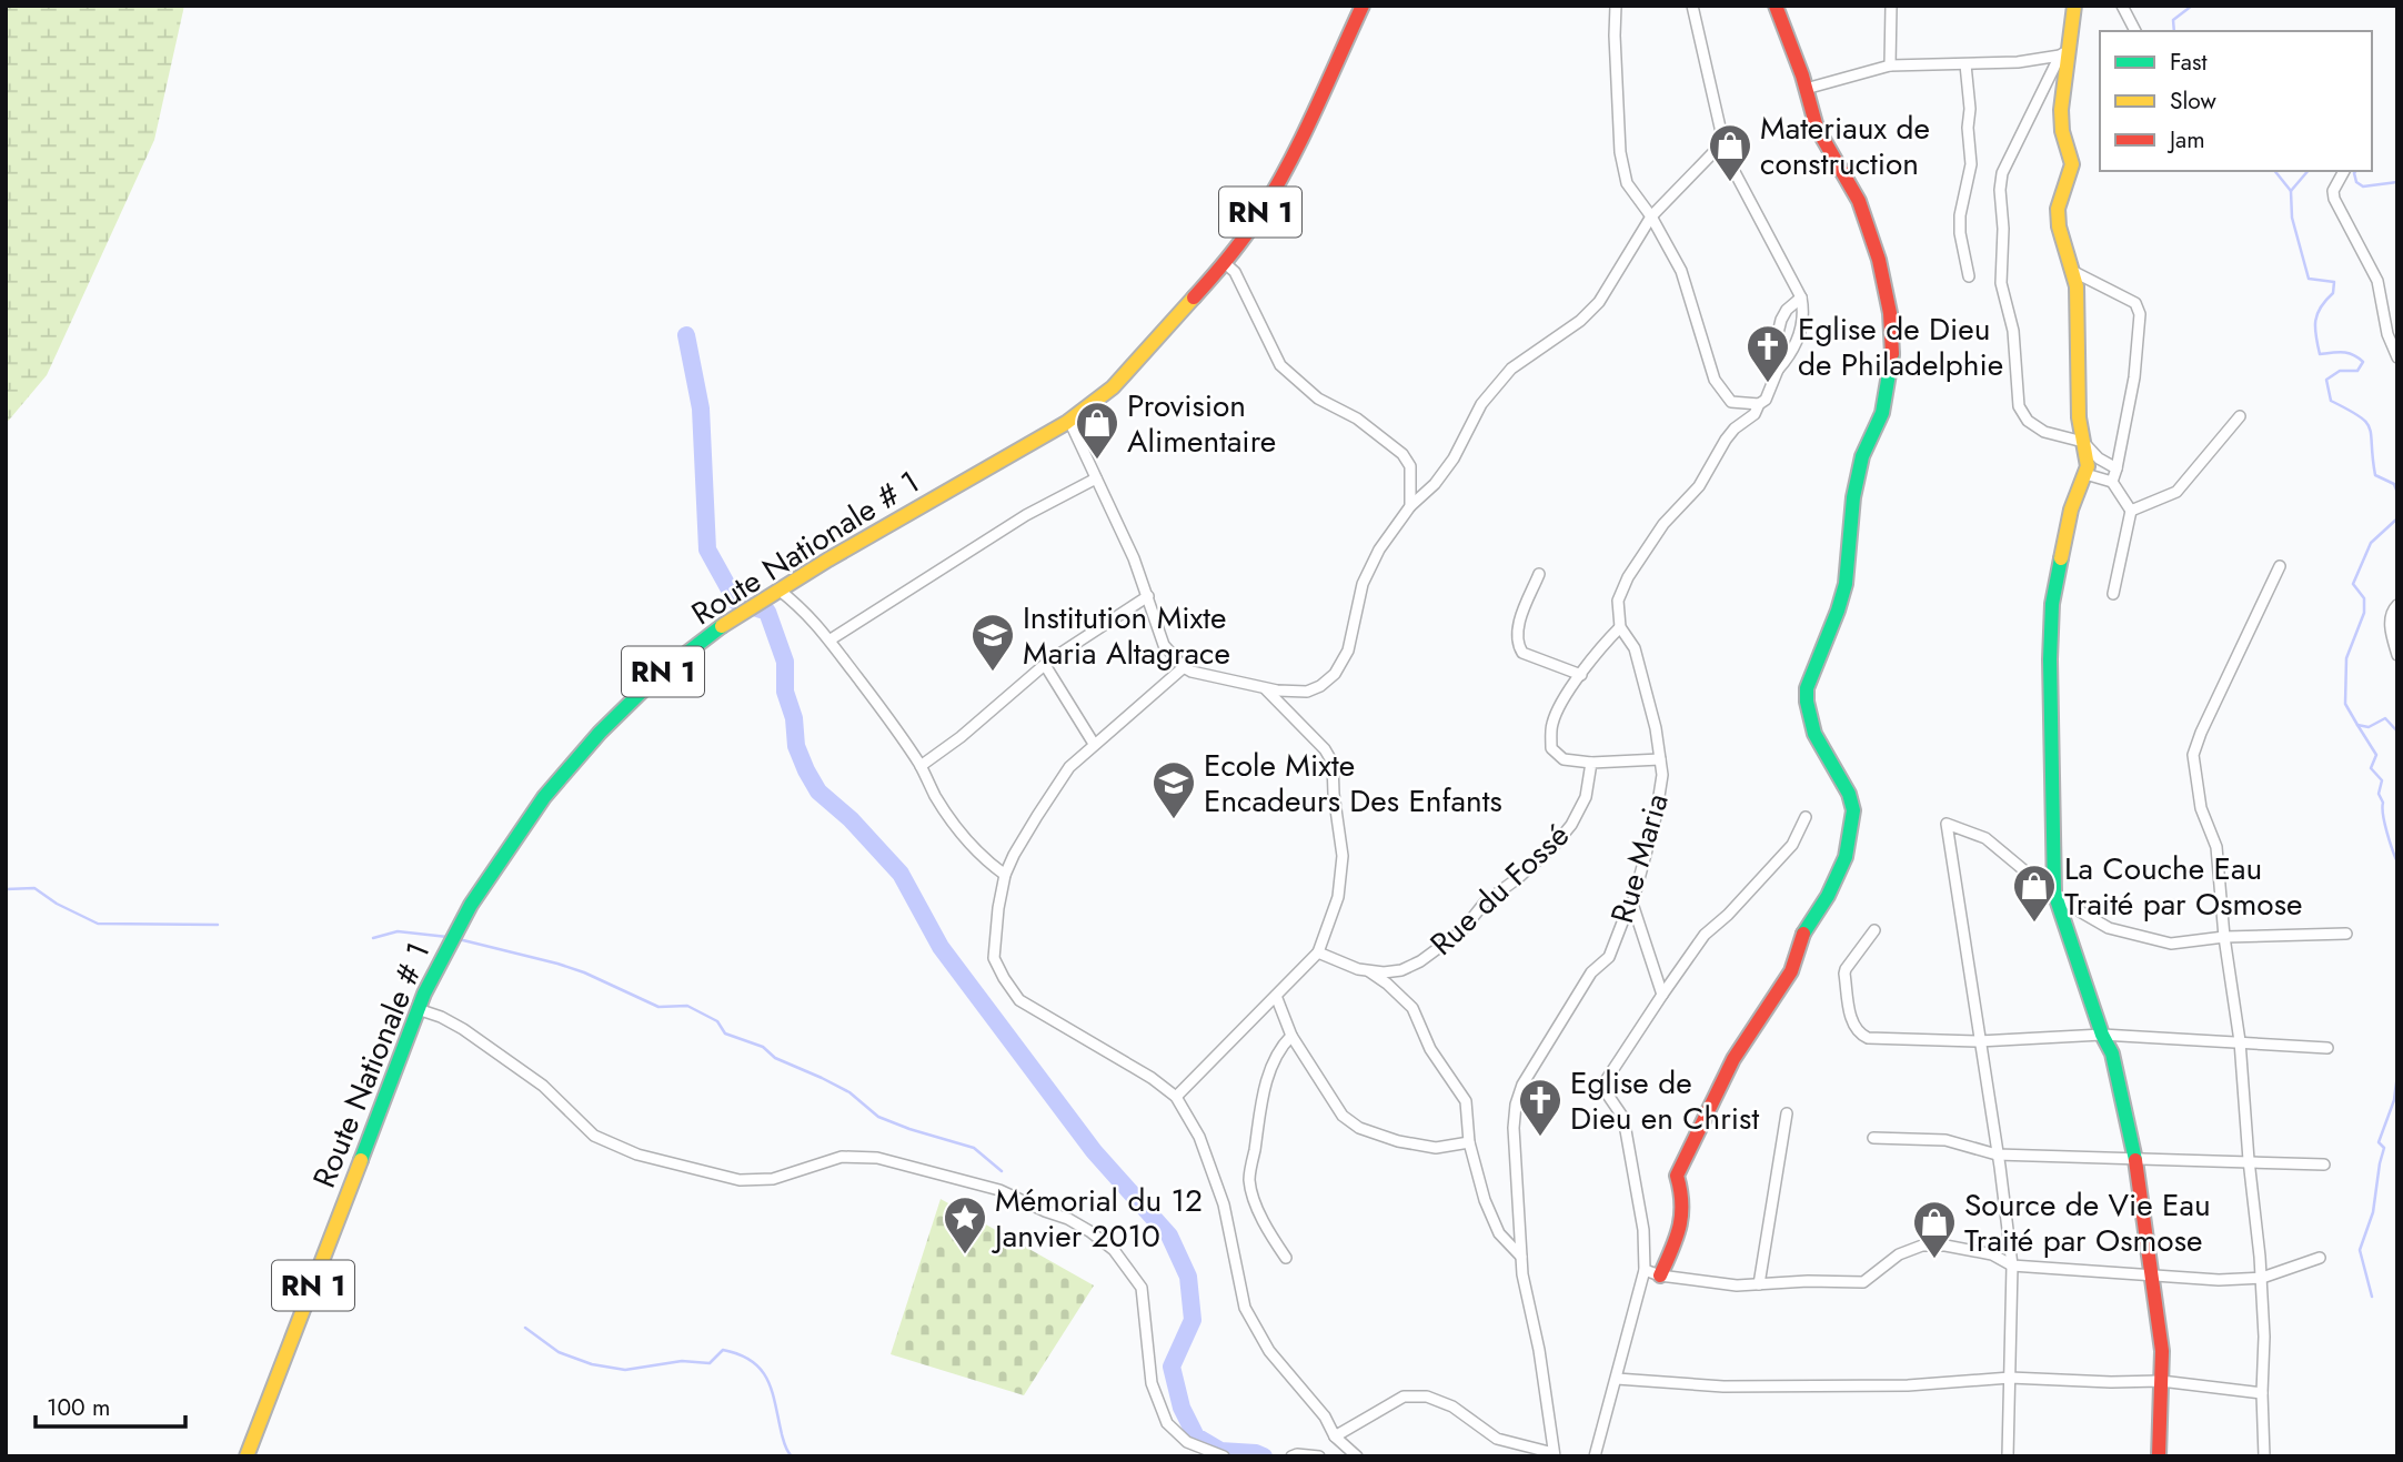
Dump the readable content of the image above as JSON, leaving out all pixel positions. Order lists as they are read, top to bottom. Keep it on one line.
{"streets":{"street":["RN 1","Route Nationale # 1","Rue Maria","Rue du Fossé"]},"places":{"shop":["Materiaux de construction","Provision Alimentaire","La Couche Eau Traité par Osmose","Source de Vie Eau Traité par Osmose"],"church":["Eglise de Dieu de Philadelphie","Eglise de Dieu en Christ"],"school or university":["Institution Mixte Maria Altagrace","Ecole Mixte Encadeurs Des Enfants"],"place":["Mémorial du 12 Janvier 2010"]},"legend":["Fast","Slow","Jam"],"scale_bar":"100 m"}
